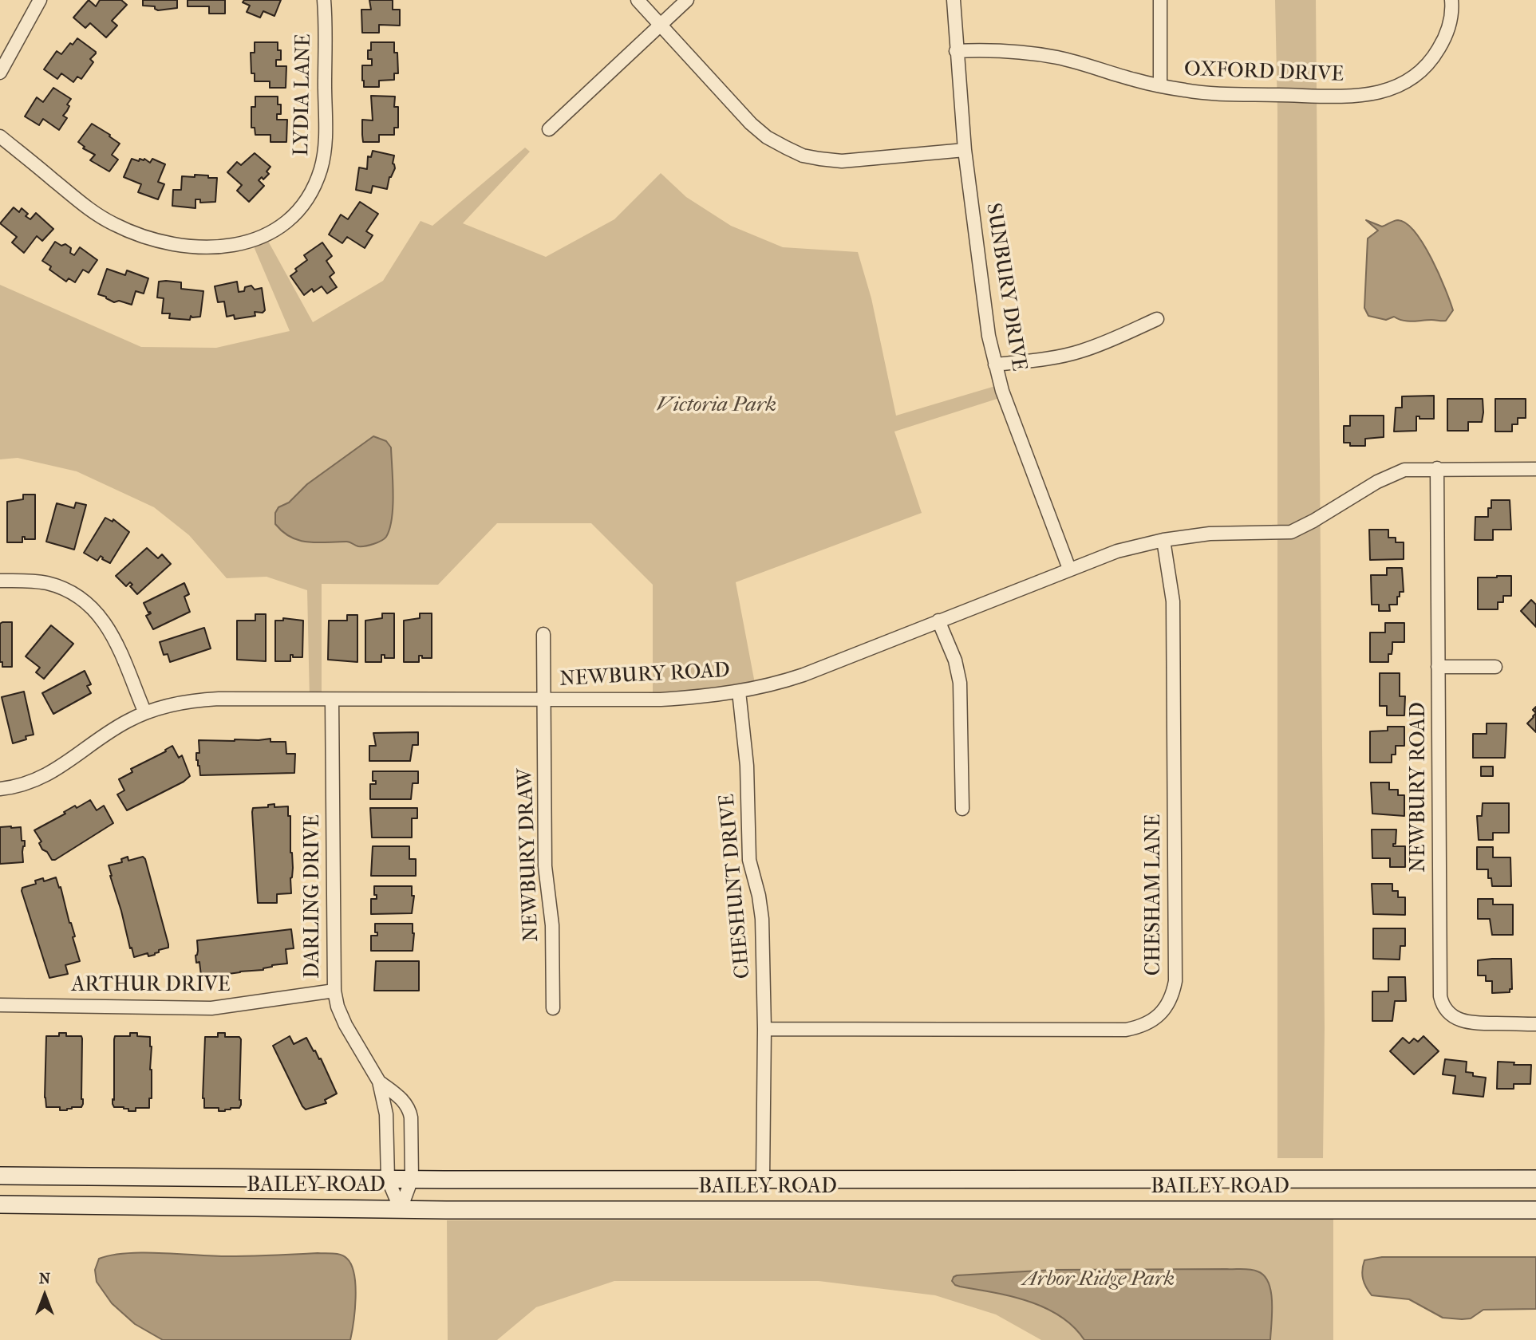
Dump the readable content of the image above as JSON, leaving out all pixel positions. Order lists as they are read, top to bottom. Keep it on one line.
{"streets":{"main road":["BAILEY ROAD"],"street":["OXFORD DRIVE","LYDIA LANE","SUNBURY DRIVE","NEWBURY ROAD","NEWBURY DRAW","CHESHUNT DRIVE","CHESHAM LANE","DARLING DRIVE","ARTHUR DRIVE"]},"crossings":[["OXFORD DRIVE","SUNBURY DRIVE"],["SUNBURY DRIVE","NEWBURY ROAD"],["NEWBURY ROAD","NEWBURY DRAW"],["NEWBURY ROAD","CHESHUNT DRIVE"],["NEWBURY ROAD","CHESHAM LANE"],["NEWBURY ROAD","DARLING DRIVE"],["CHESHUNT DRIVE","CHESHAM LANE"],["CHESHUNT DRIVE","BAILEY ROAD"],["DARLING DRIVE","ARTHUR DRIVE"],["DARLING DRIVE","BAILEY ROAD"]],"parks":["Victoria Park","Arbor Ridge Park"],"north":"top"}
